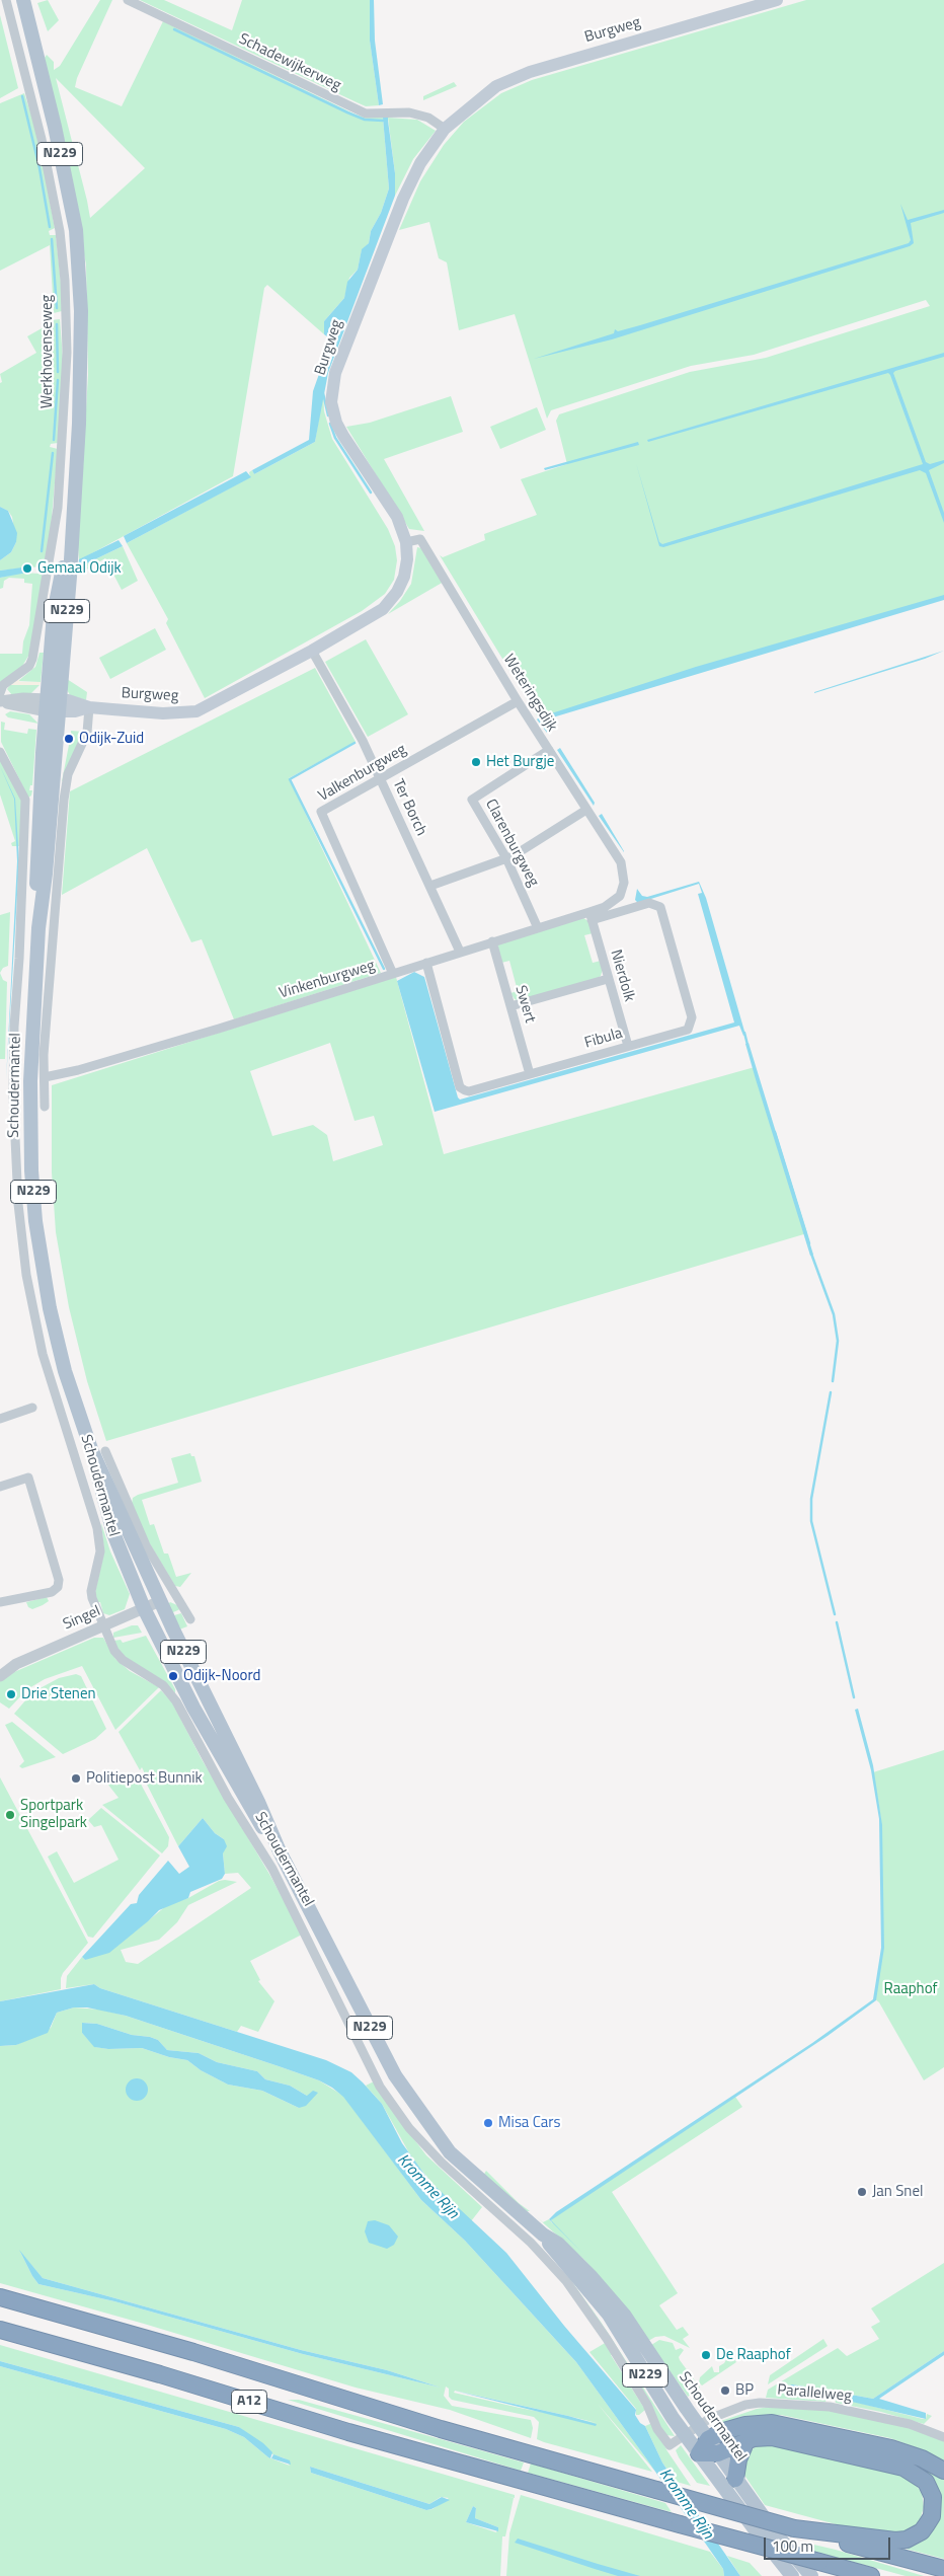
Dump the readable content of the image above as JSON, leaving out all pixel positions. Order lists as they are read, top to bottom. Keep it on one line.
{"streets":{"highway":["A12"],"main road":["Burgweg","N229","Schoudermantel"],"street":["Schadewijkerweg","Werkhovenseweg","Weteringsdijk","Valkenburgweg","Ter Borch","Clarenburgweg","Nierdolk","Vinkenburgweg","Swert","Fibula","Singel","Parallelweg"]},"crossings":[["Burgweg","Schadewijkerweg"],["Burgweg","N229"],["Burgweg","Weteringsdijk"],["Burgweg","Ter Borch"],["Burgweg","Schoudermantel"],["N229","Schoudermantel"],["Weteringsdijk","Valkenburgweg"],["Weteringsdijk","Clarenburgweg"],["Weteringsdijk","Vinkenburgweg"],["Valkenburgweg","Ter Borch"],["Valkenburgweg","Vinkenburgweg"],["Ter Borch","Vinkenburgweg"],["Clarenburgweg","Vinkenburgweg"],["Nierdolk","Vinkenburgweg"],["Nierdolk","Fibula"],["Vinkenburgweg","Swert"],["Vinkenburgweg","Fibula"],["Vinkenburgweg","Schoudermantel"],["Swert","Fibula"],["Schoudermantel","Singel"],["Schoudermantel","Parallelweg"],["Schoudermantel","A12"]],"water":["Kromme Rijn"],"parks":["Raaphof"],"places":["Gemaal Odijk","Odijk-Zuid","Het Burgje","Odijk-Noord","Drie Stenen","Politiepost Bunnik","Sportpark Singelpark","Misa Cars","Jan Snel","De Raaphof","BP"],"scale_bar":"100 m"}
